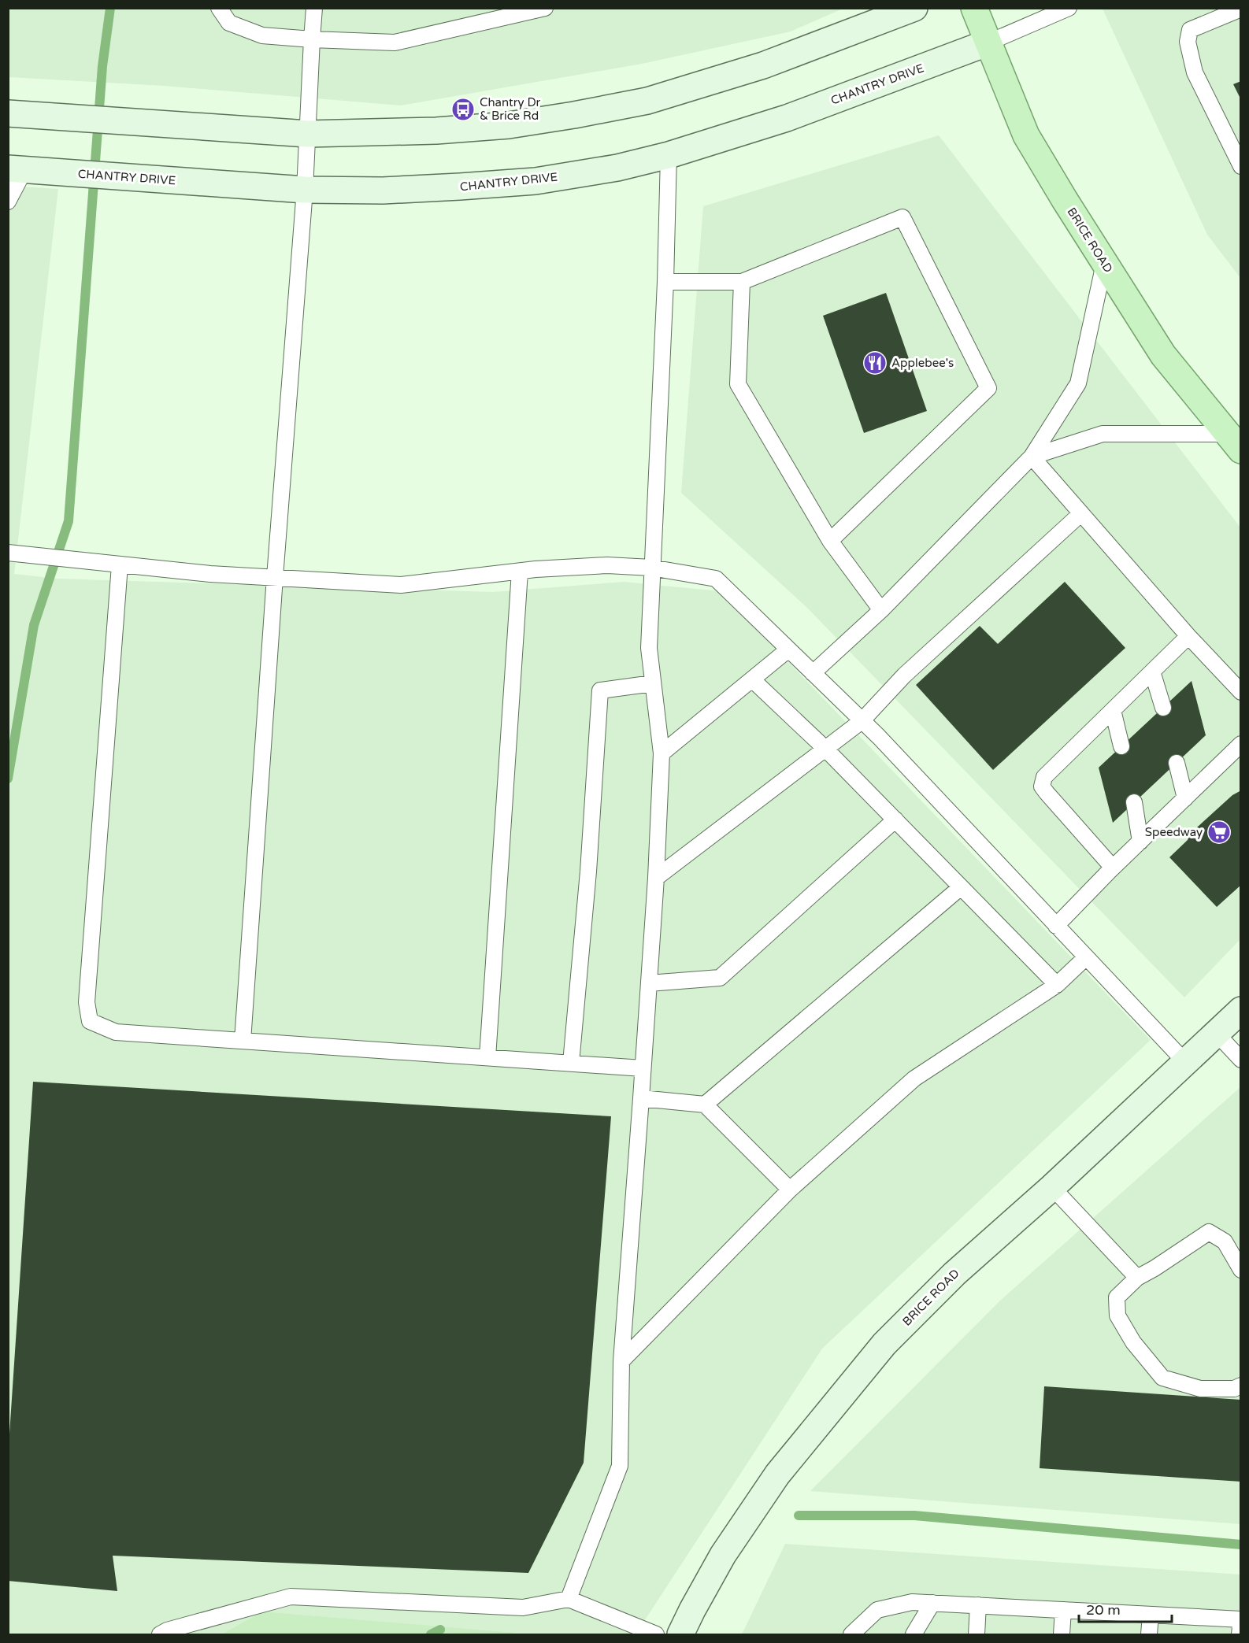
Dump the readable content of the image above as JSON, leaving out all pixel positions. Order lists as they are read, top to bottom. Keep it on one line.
{"streets":{"main road":["BRICE ROAD"],"street":["CHANTRY DRIVE"]},"crossings":[["CHANTRY DRIVE","BRICE ROAD"]],"places":{"bus stop":["Chantry Dr & Brice Rd"],"restaurant":["Applebee's"],"supermarket":["Speedway"]},"scale_bar":"20 m"}
